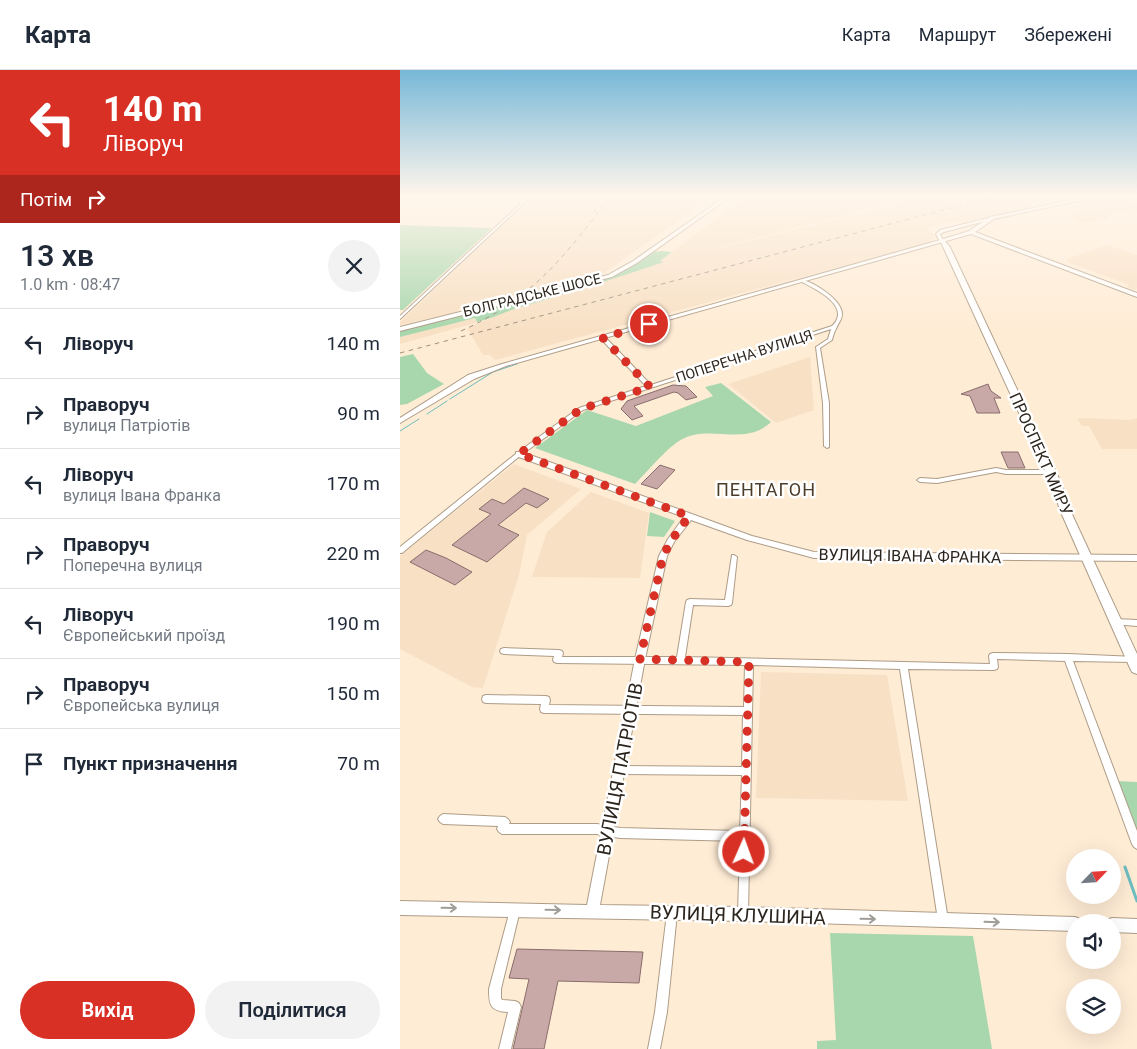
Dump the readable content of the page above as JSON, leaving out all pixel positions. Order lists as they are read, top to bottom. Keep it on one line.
{"streets":{"main road":["БОЛГРАДСЬКЕ ШОСЕ","ПРОСПЕКТ МИРУ"],"street":["ПОПЕРЕЧНА ВУЛИЦЯ","ВУЛИЦЯ ІВАНА ФРАНКА","ВУЛИЦЯ ПАТРІОТІВ","ВУЛИЦЯ КЛУШИНА"]},"crossings":[["ПОПЕРЕЧНА ВУЛИЦЯ","ВУЛИЦЯ ІВАНА ФРАНКА"],["ПРОСПЕКТ МИРУ","ВУЛИЦЯ ІВАНА ФРАНКА"],["ВУЛИЦЯ ІВАНА ФРАНКА","ВУЛИЦЯ ПАТРІОТІВ"],["ВУЛИЦЯ ПАТРІОТІВ","ВУЛИЦЯ КЛУШИНА"]],"one_way":["ВУЛИЦЯ КЛУШИНА"],"districts":["ПЕНТАГОН"],"north":"top right","page":{"header":"Карта","nav":["Карта","Маршрут","Збережені"],"turn":["140 m","Ліворуч"],"then":"Потім","heading":["13 хв","1.0 km · 08:47"],"list":[{"name":"Ліворуч","value":"140 m"},{"name":"Праворуч","note":"вулиця Патріотів","value":"90 m"},{"name":"Ліворуч","note":"вулиця Івана Франка","value":"170 m"},{"name":"Праворуч","note":"Поперечна вулиця","value":"220 m"},{"name":"Ліворуч","note":"Європейський проїзд","value":"190 m"},{"name":"Праворуч","note":"Європейська вулиця","value":"150 m"},{"name":"Пункт призначення","value":"70 m"}],"buttons":["Вихід","Поділитися"]}}
